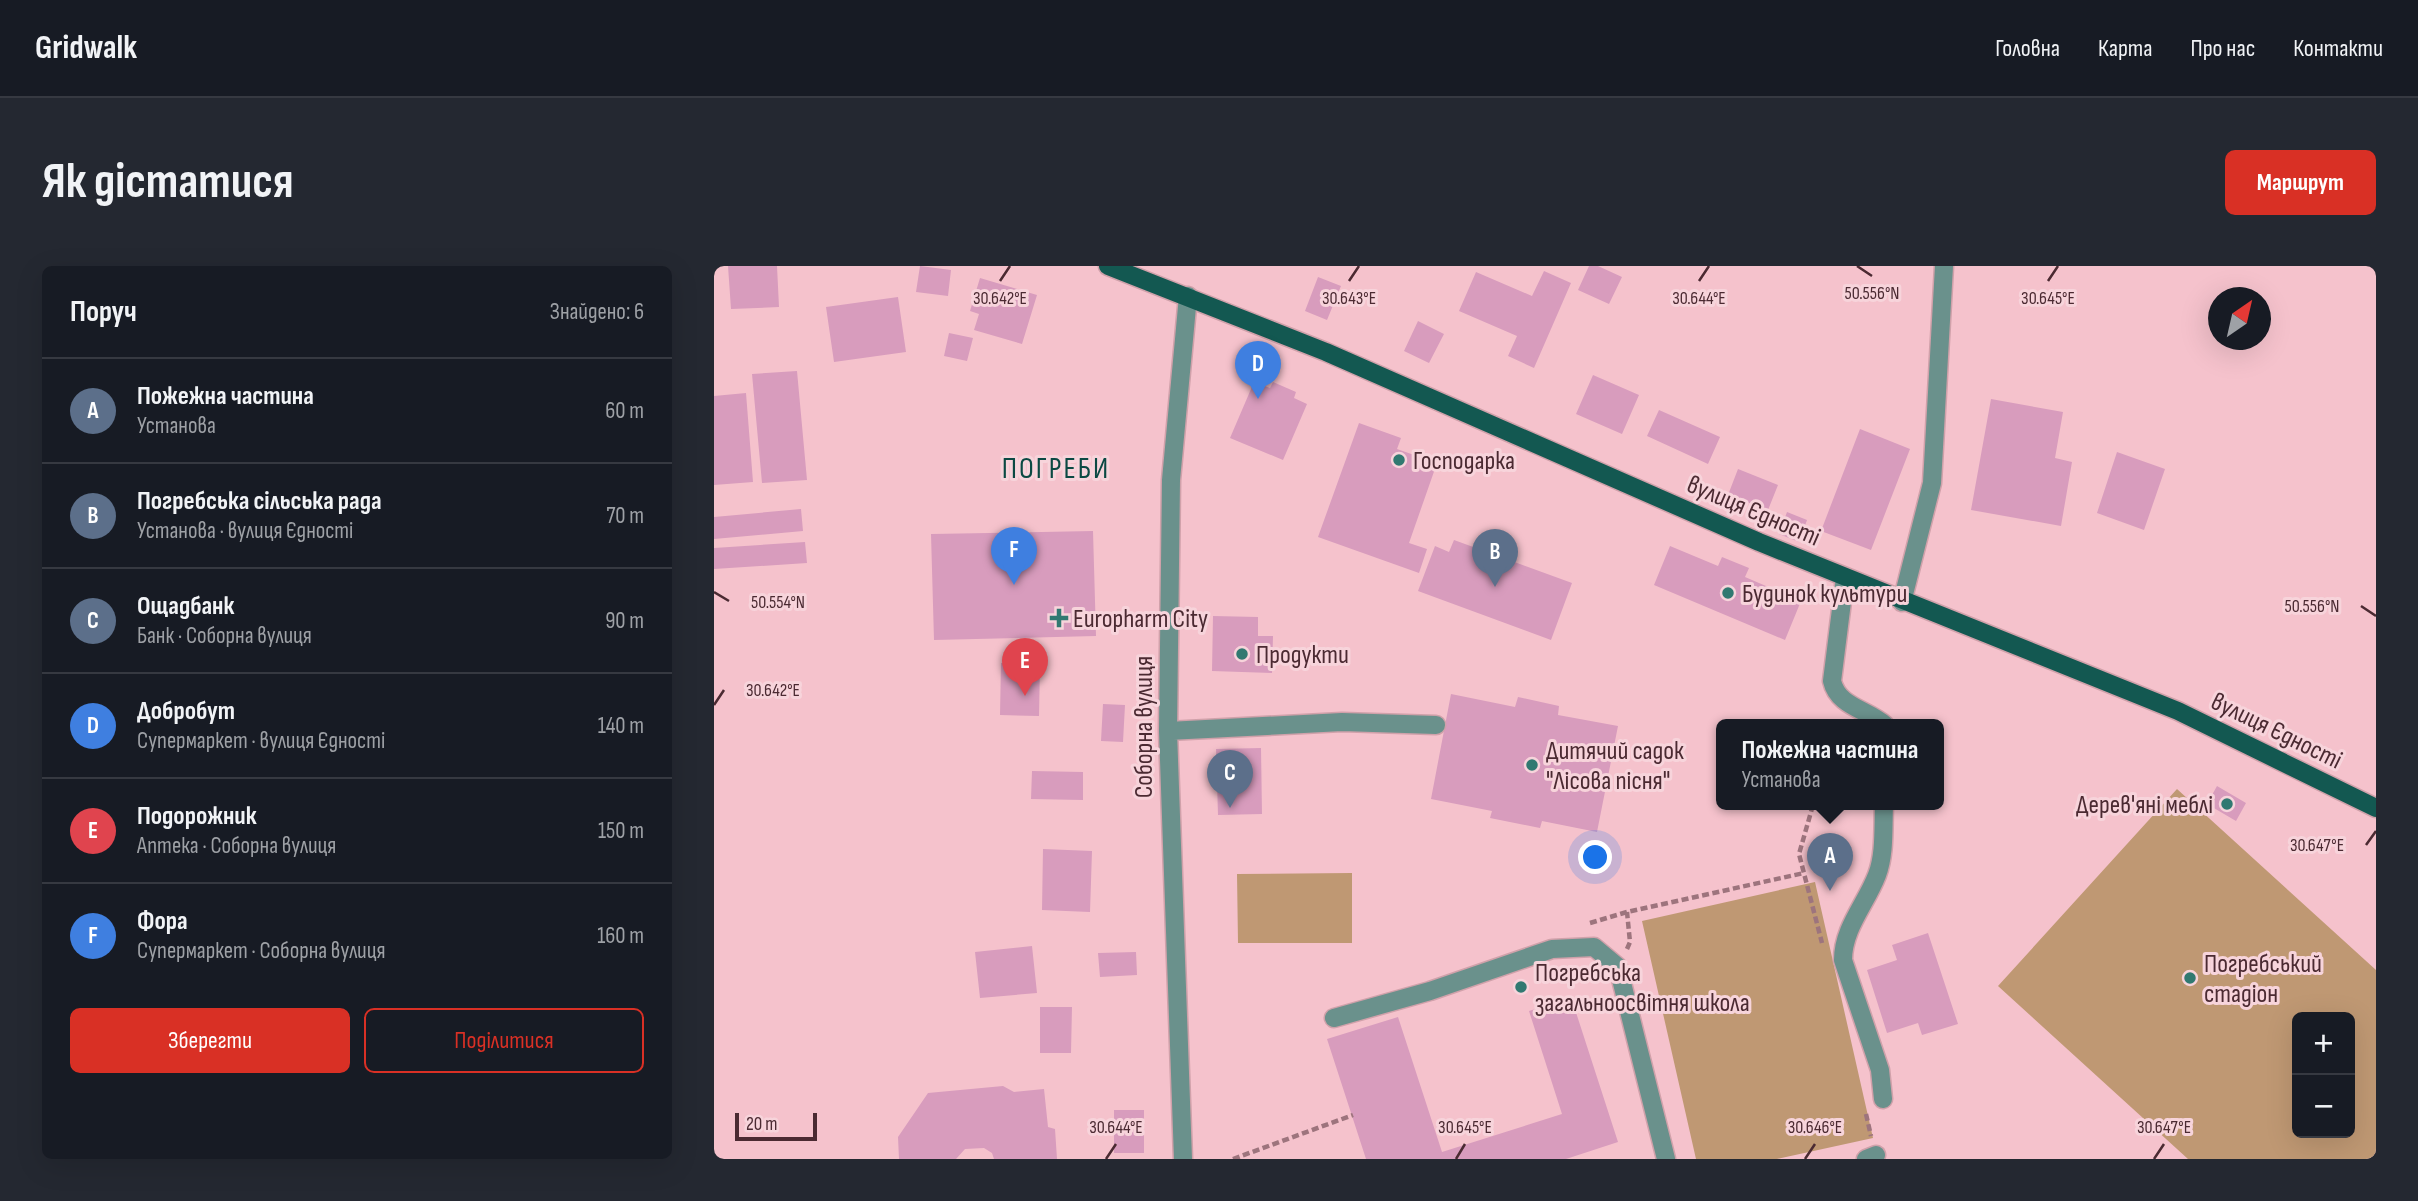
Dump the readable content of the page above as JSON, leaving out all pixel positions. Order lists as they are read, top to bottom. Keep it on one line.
{"streets":{"main road":["вулиця Єдності"],"street":["Соборна вулиця"]},"crossings":[["вулиця Єдності","Соборна вулиця"]],"districts":["ПОГРЕБИ"],"places":{"other":["Господарка","Будинок культури","Продукти","Дитячий садок \"Лісова пісня\"","Дерев'яні меблі","Погребський стадіон","Погребська загальноосвітня школа"],"health":["Europharm City"]},"scale_bar":"20 m","north":"top right","page":{"header":"Gridwalk","nav":["Головна","Карта","Про нас","Контакти"],"buttons":["Маршрут",["Зберегти","Поділитися"]],"title":"Як дістатися","heading":["Поруч","Знайдено: 6"],"pins":["D","F","B","E","C","A"],"list":[{"mark":"A","name":"Пожежна частина","note":"Установа","value":"60 m"},{"mark":"B","name":"Погребська сільська рада","note":"Установа · вулиця Єдності","value":"70 m"},{"mark":"C","name":"Ощадбанк","note":"Банк · Соборна вулиця","value":"90 m"},{"mark":"D","name":"Добробут","note":"Супермаркет · вулиця Єдності","value":"140 m"},{"mark":"E","name":"Подорожник","note":"Аптека · Соборна вулиця","value":"150 m"},{"mark":"F","name":"Фора","note":"Супермаркет · Соборна вулиця","value":"160 m"}],"popup":["Пожежна частина","Установа"],"map_buttons":["+","−"],"scale":"20 m"},"coordinates":["50.556°N","30.643°E","30.644°E","30.645°E","30.642°E","50.554°N","30.647°E","30.646°E"]}
